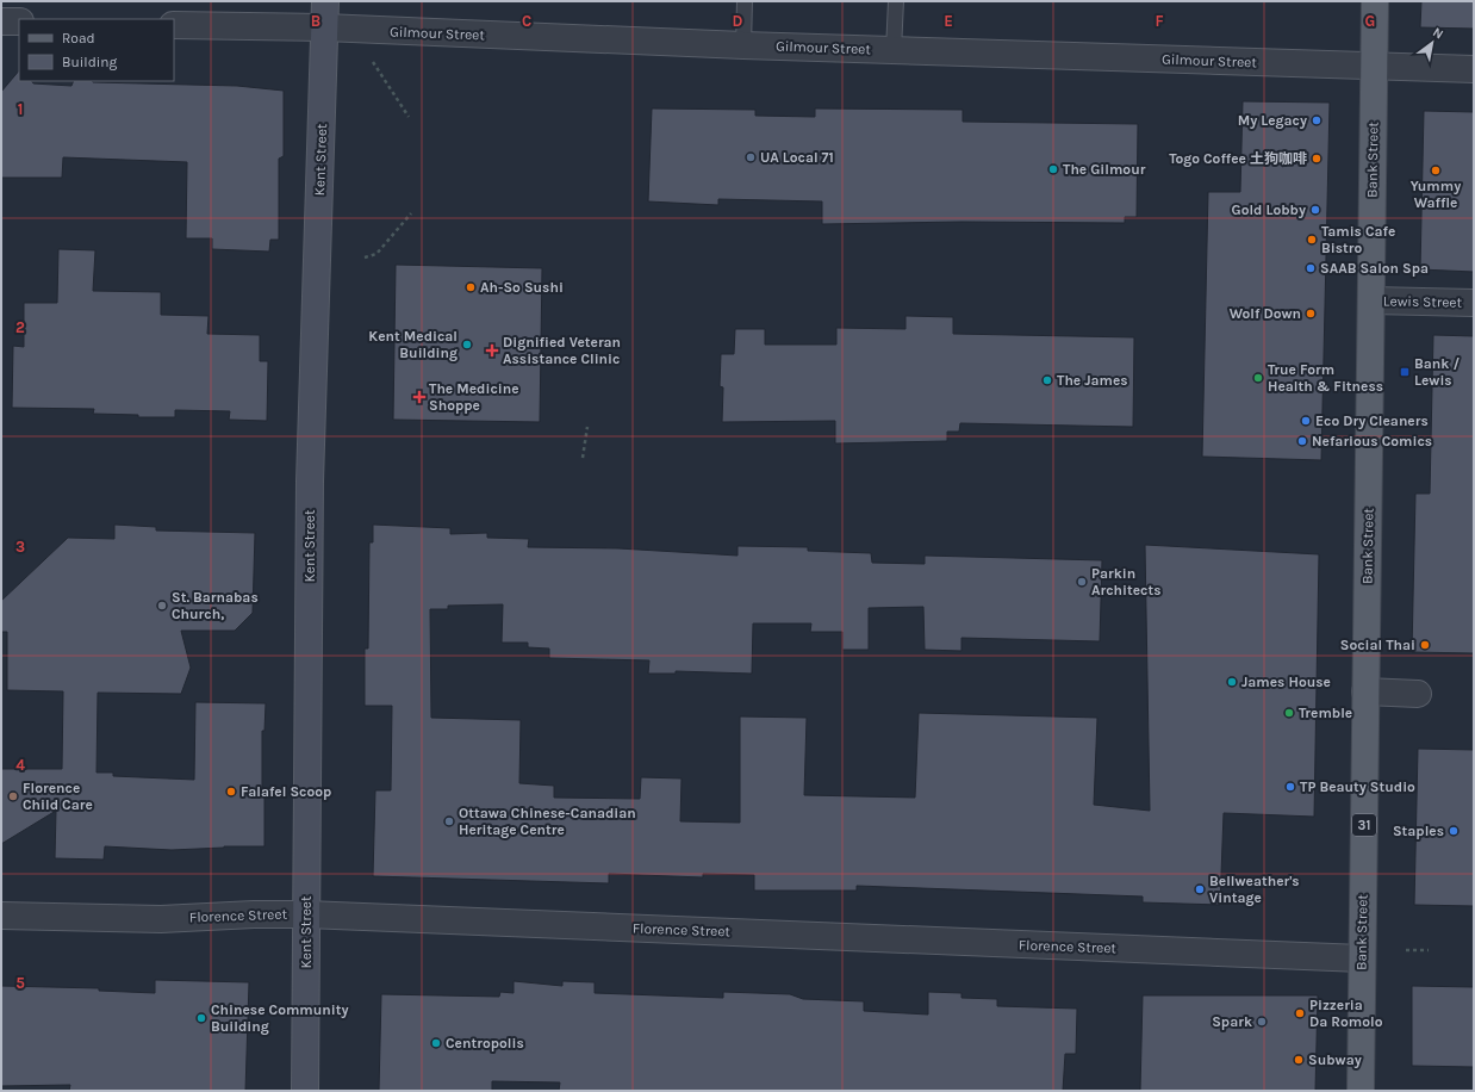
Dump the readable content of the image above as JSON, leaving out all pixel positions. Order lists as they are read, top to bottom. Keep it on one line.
{"streets":{"main road":["Kent Street","Bank Street","31"],"street":["Gilmour Street","Lewis Street","Florence Street"]},"crossings":[["Gilmour Street","Kent Street"],["Gilmour Street","Bank Street"],["Kent Street","Florence Street"],["Bank Street","Lewis Street"],["Bank Street","Florence Street"]],"places":{"other":["My Legacy","UA Local 71","Togo Coffee 土狗咖啡","The Gilmour","Yummy Waffle","Gold Lobby","Tamis Cafe Bistro","SAAB Salon Spa","Ah-So Sushi","Wolf Down","Kent Medical Building","True Form Health & Fitness","The James","Eco Dry Cleaners","Nefarious Comics","Parkin Architects","St. Barnabas Church,","Social Thai","James House","Tremble","TP Beauty Studio","Falafel Scoop","Florence Child Care","Ottawa Chinese-Canadian Heritage Centre","Staples","Bellweather's Vintage","Pizzeria Da Romolo","Chinese Community Building","Spark","Centropolis","Subway"],"health":["Dignified Veteran Assistance Clinic","The Medicine Shoppe"],"transit":["Bank / Lewis"]},"legend":["Road","Building"],"north":"top right","grid":{"columns":["B","C","D","E","F","G"],"rows":["1","2","3","4","5"]}}
